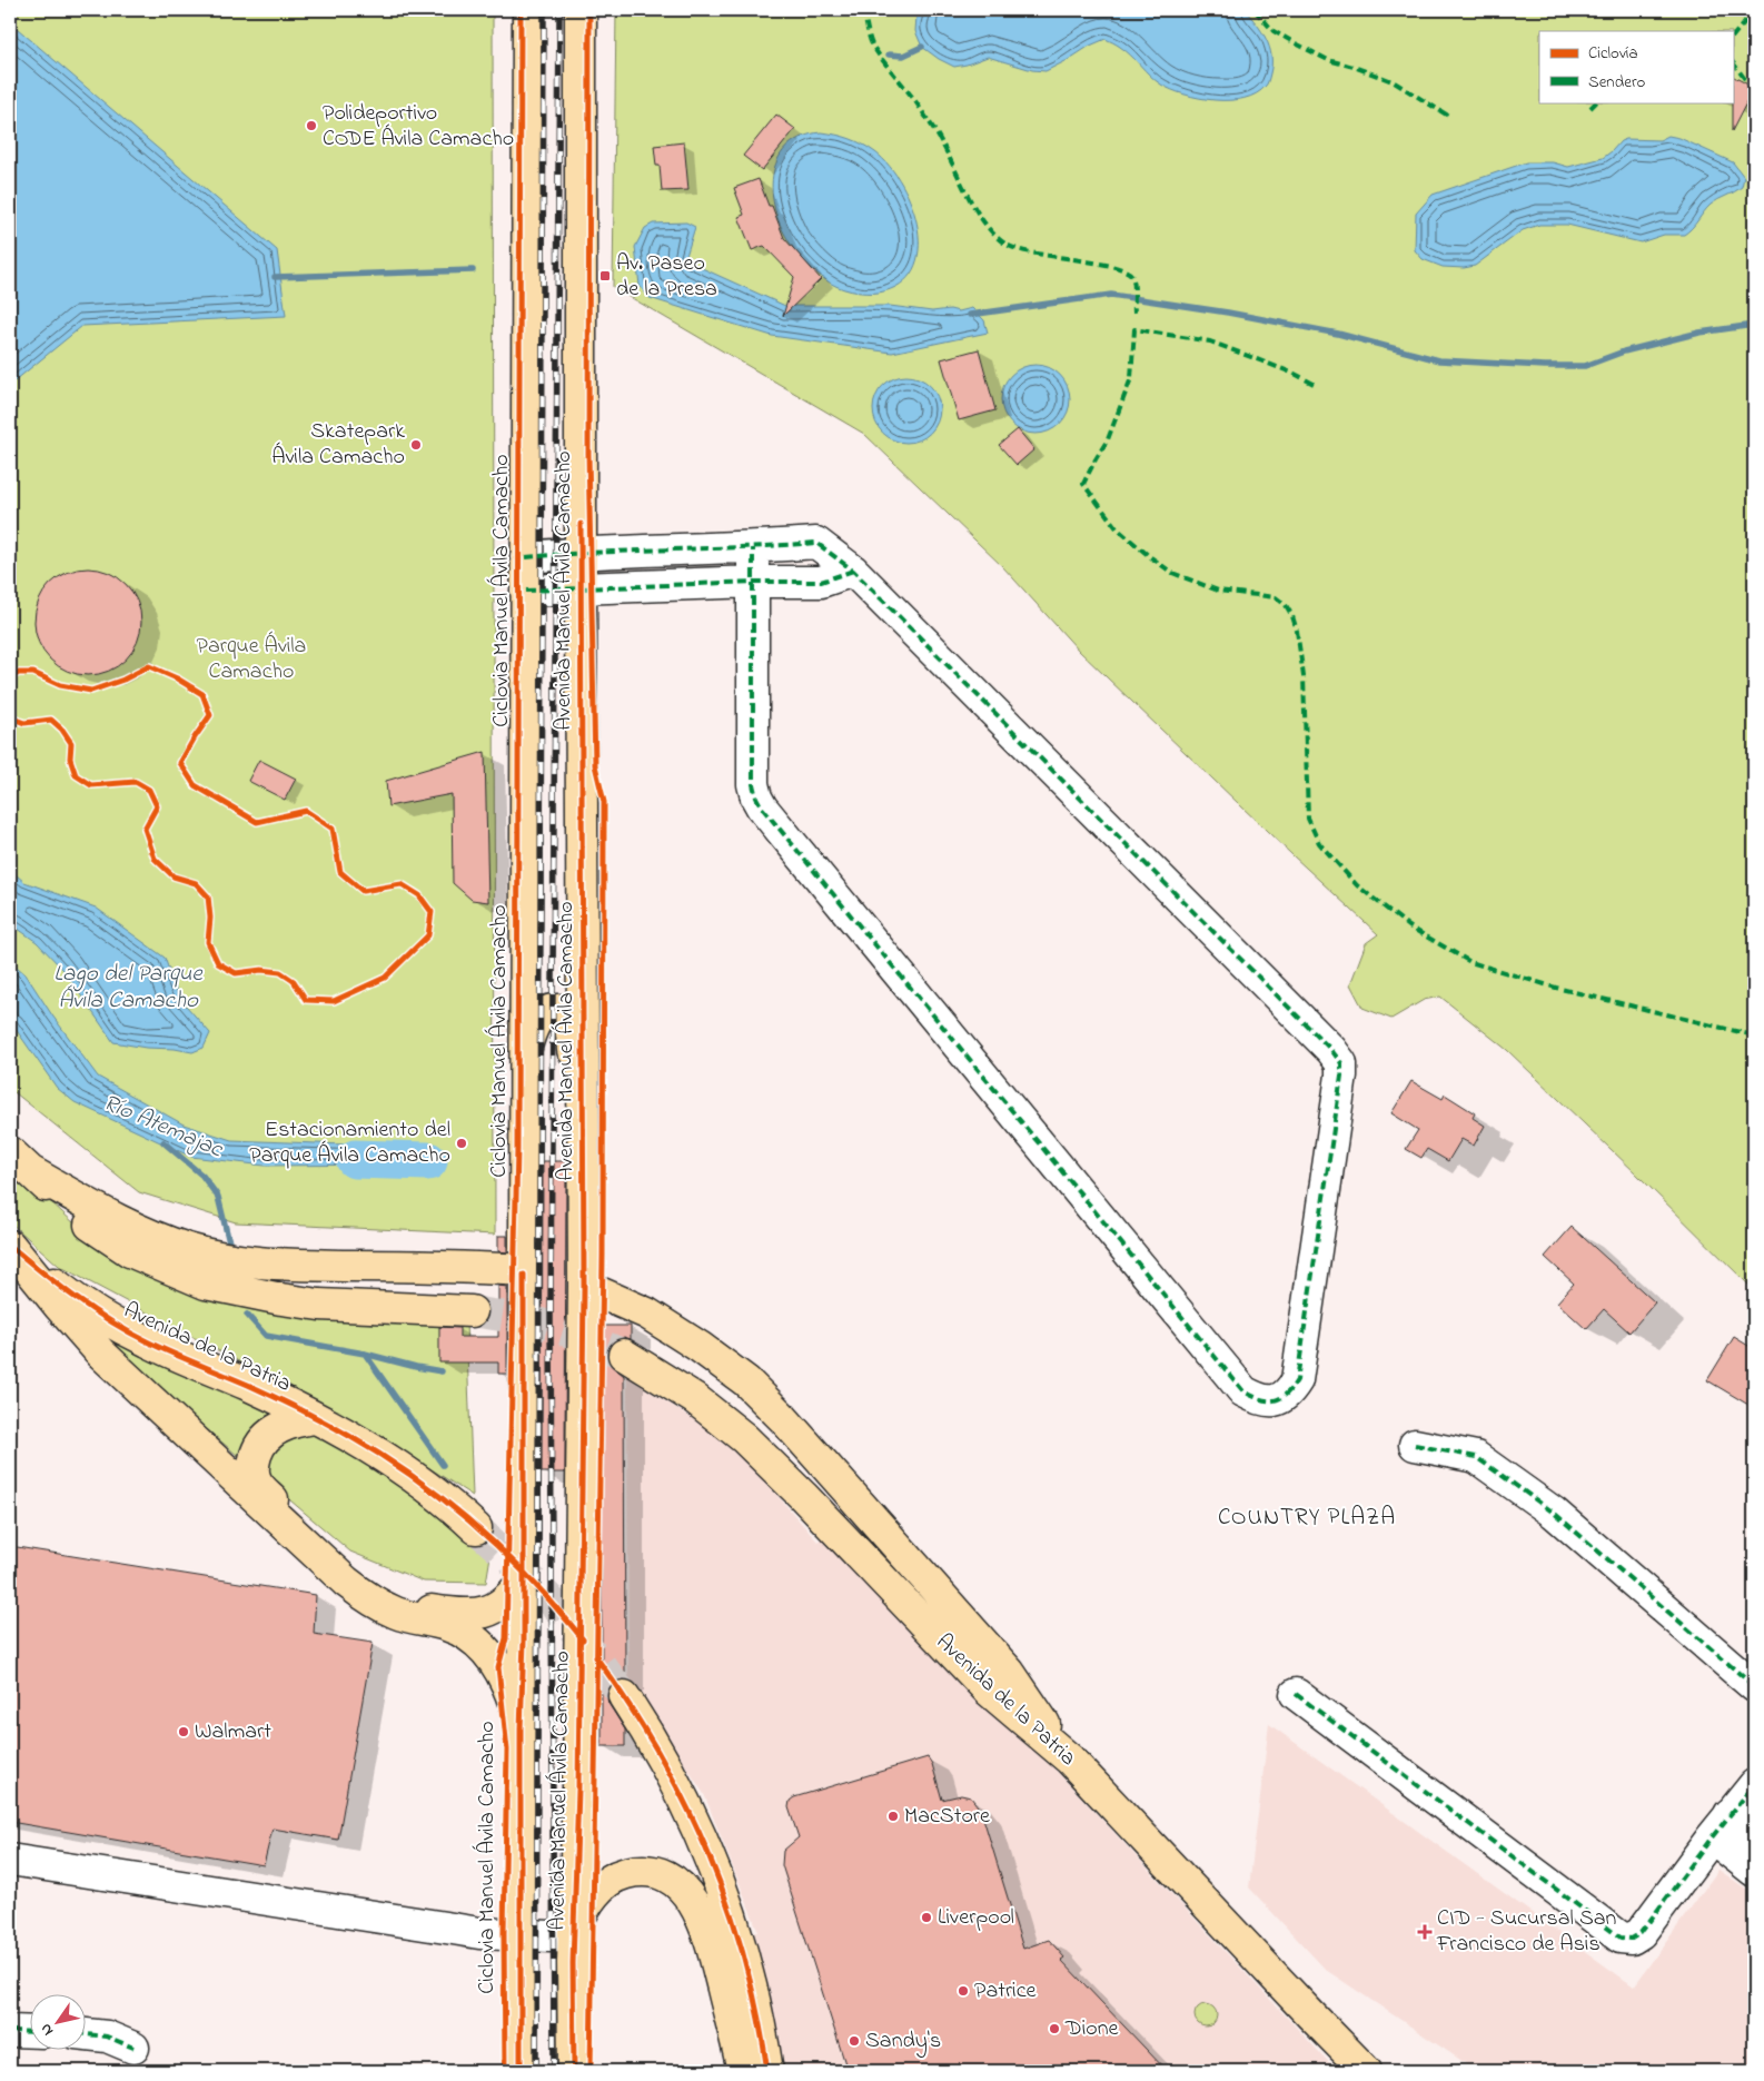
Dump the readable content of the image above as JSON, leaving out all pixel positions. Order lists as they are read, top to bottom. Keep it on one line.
{"streets":{"main road":["Avenida Manuel Ávila Camacho","Avenida de la Patria"],"cycle path":["Ciclovia Manuel Ávila Camacho"]},"districts":["COUNTRY PLAZA"],"water":["Lago del Parque Ávila Camacho","Río Atemajac"],"parks":["Parque Ávila Camacho"],"places":{"other":["Polideportivo CODE Ávila Camacho","Skatepark Ávila Camacho","Estacionamiento del Parque Ávila Camacho","Walmart","MacStore","Liverpool","Patrice","Dione","Sandy's"],"transit":["Av. Paseo de la Presa"],"health":["CID - Sucursal San Francisco de Asis"]},"legend":["Ciclovía","Sendero"],"north":"bottom left"}
